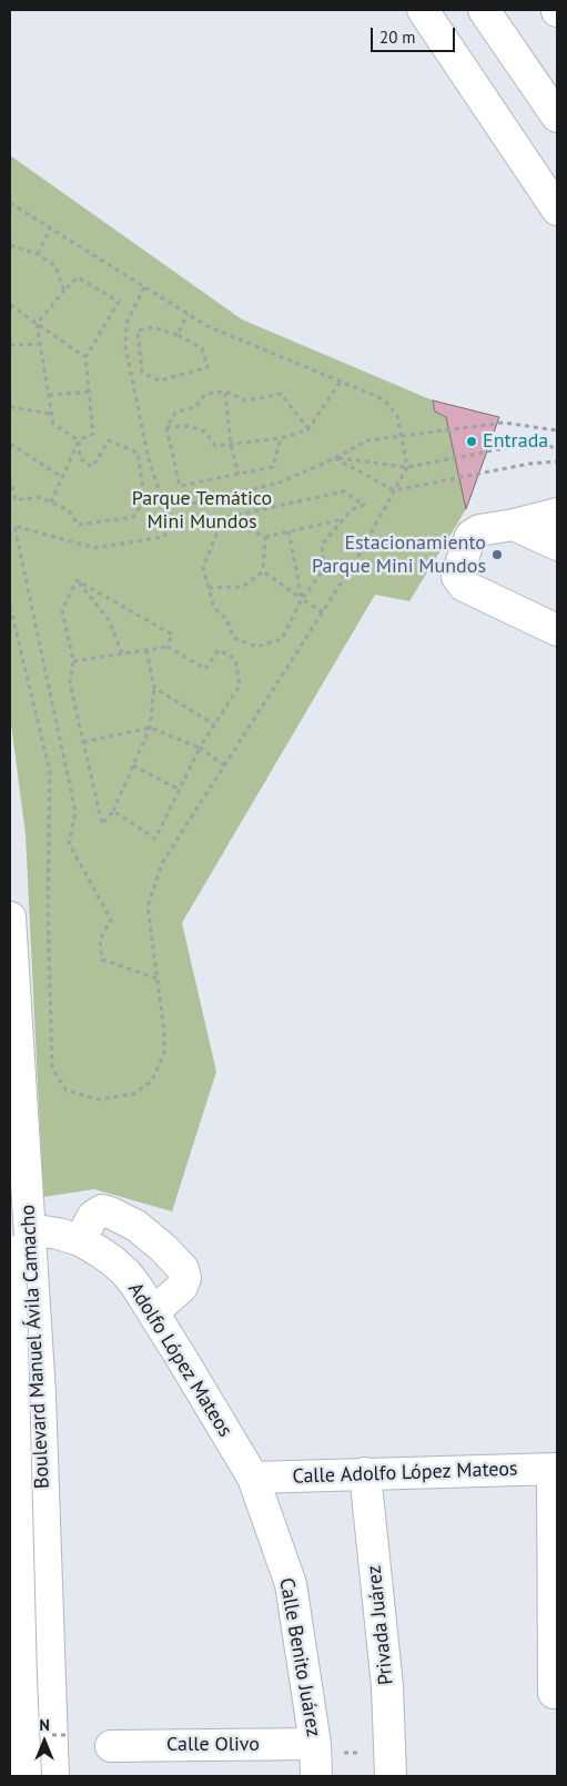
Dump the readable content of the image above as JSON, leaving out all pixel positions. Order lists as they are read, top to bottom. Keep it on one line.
{"streets":{"main road":["Boulevard Manuel Ávila Camacho","Adolfo López Mateos","Calle Adolfo López Mateos","Privada Juárez","Calle Benito Juárez","Calle Olivo"]},"crossings":[["Adolfo López Mateos","Calle Adolfo López Mateos"],["Adolfo López Mateos","Calle Benito Juárez"],["Calle Adolfo López Mateos","Privada Juárez"],["Calle Adolfo López Mateos","Calle Benito Juárez"],["Calle Benito Juárez","Calle Olivo"]],"parks":["Parque Temático Mini Mundos"],"places":["Entrada","Estacionamiento Parque Mini Mundos"],"scale_bar":"20 m","north":"top"}
